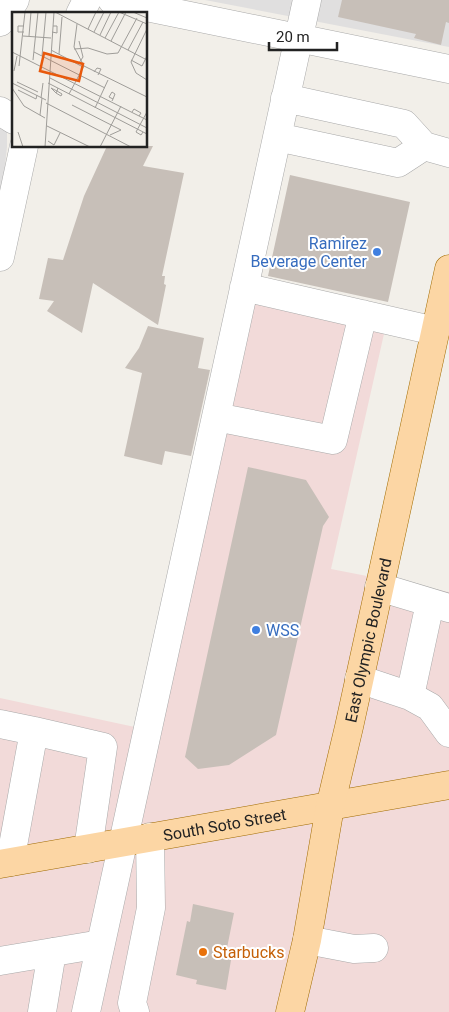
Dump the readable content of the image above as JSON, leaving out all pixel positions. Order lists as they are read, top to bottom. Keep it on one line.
{"streets":{"main road":["East Olympic Boulevard","South Soto Street"]},"crossings":[["East Olympic Boulevard","South Soto Street"]],"places":["Ramirez Beverage Center","WSS","Starbucks"],"scale_bar":"20 m"}
